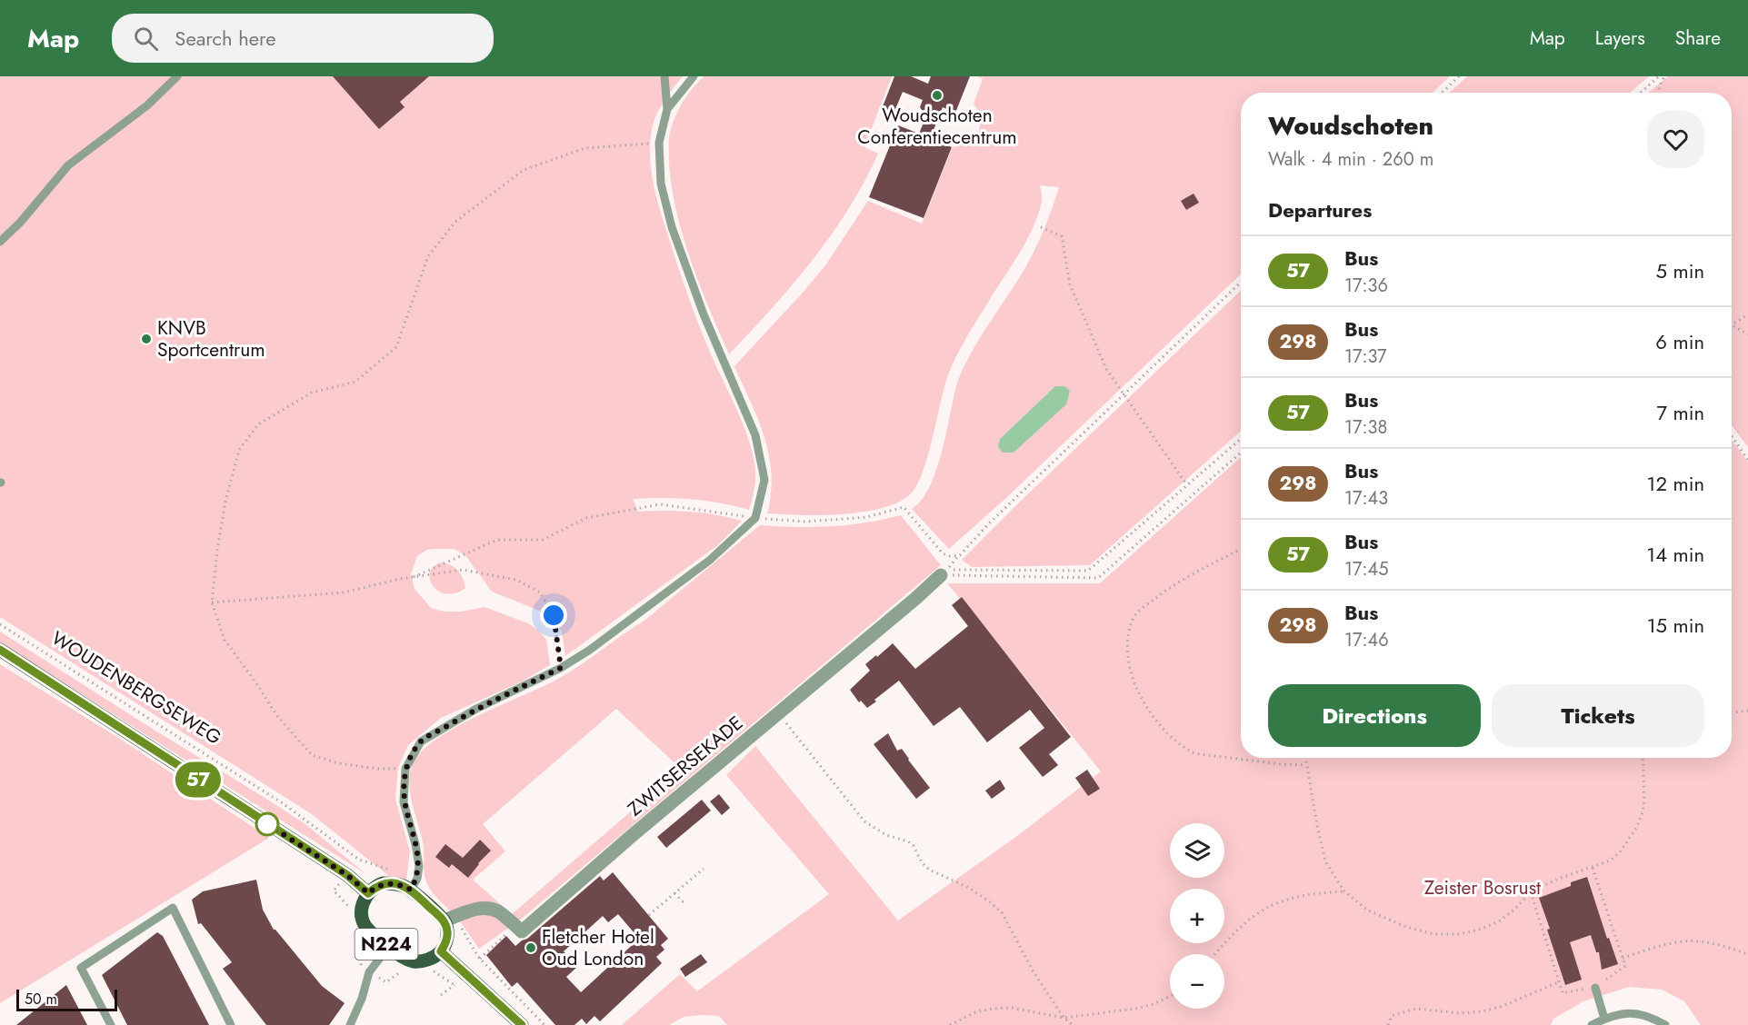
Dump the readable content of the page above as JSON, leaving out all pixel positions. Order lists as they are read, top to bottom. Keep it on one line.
{"streets":{"main road":["N224"],"street":["ZWITSERSEKADE"],"path":["WOUDENBERGSEWEG"]},"parks":["Zeister Bosrust"],"places":["Woudschoten Conferentiecentrum","KNVB Sportcentrum","Fletcher Hotel Oud London"],"lines":["bus line 57"],"scale_bar":"50 m","page":{"header":"Map","search":"Search here","nav":["Map","Layers","Share"],"on_map":"57","heading":[["Woudschoten","Walk · 4 min · 260 m"],"Departures"],"list":[{"mark":"57","name":"Bus","note":"17:36","value":"5 min"},{"mark":"298","name":"Bus","note":"17:37","value":"6 min"},{"mark":"57","name":"Bus","note":"17:38","value":"7 min"},{"mark":"298","name":"Bus","note":"17:43","value":"12 min"},{"mark":"57","name":"Bus","note":"17:45","value":"14 min"},{"mark":"298","name":"Bus","note":"17:46","value":"15 min"}],"buttons":["Directions","Tickets"],"map_buttons":["+","−"],"scale":"50 m"}}
